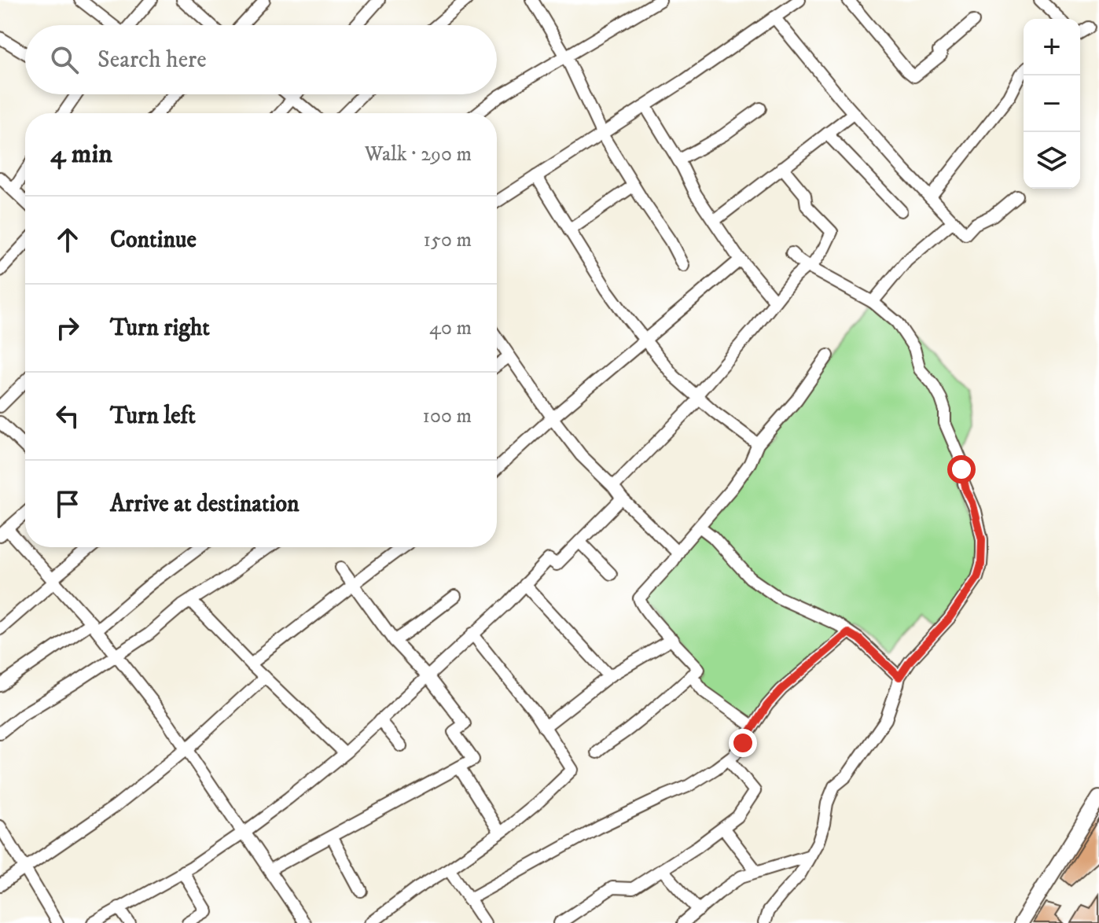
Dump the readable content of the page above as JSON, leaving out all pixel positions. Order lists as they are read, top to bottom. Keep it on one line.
{"page":{"map_buttons":["+","−"],"search":"Search here","heading":["4 min","Walk · 290 m"],"list":[["Continue","150 m"],["Turn right","40 m"],["Turn left","100 m"],"Arrive at destination"]}}
